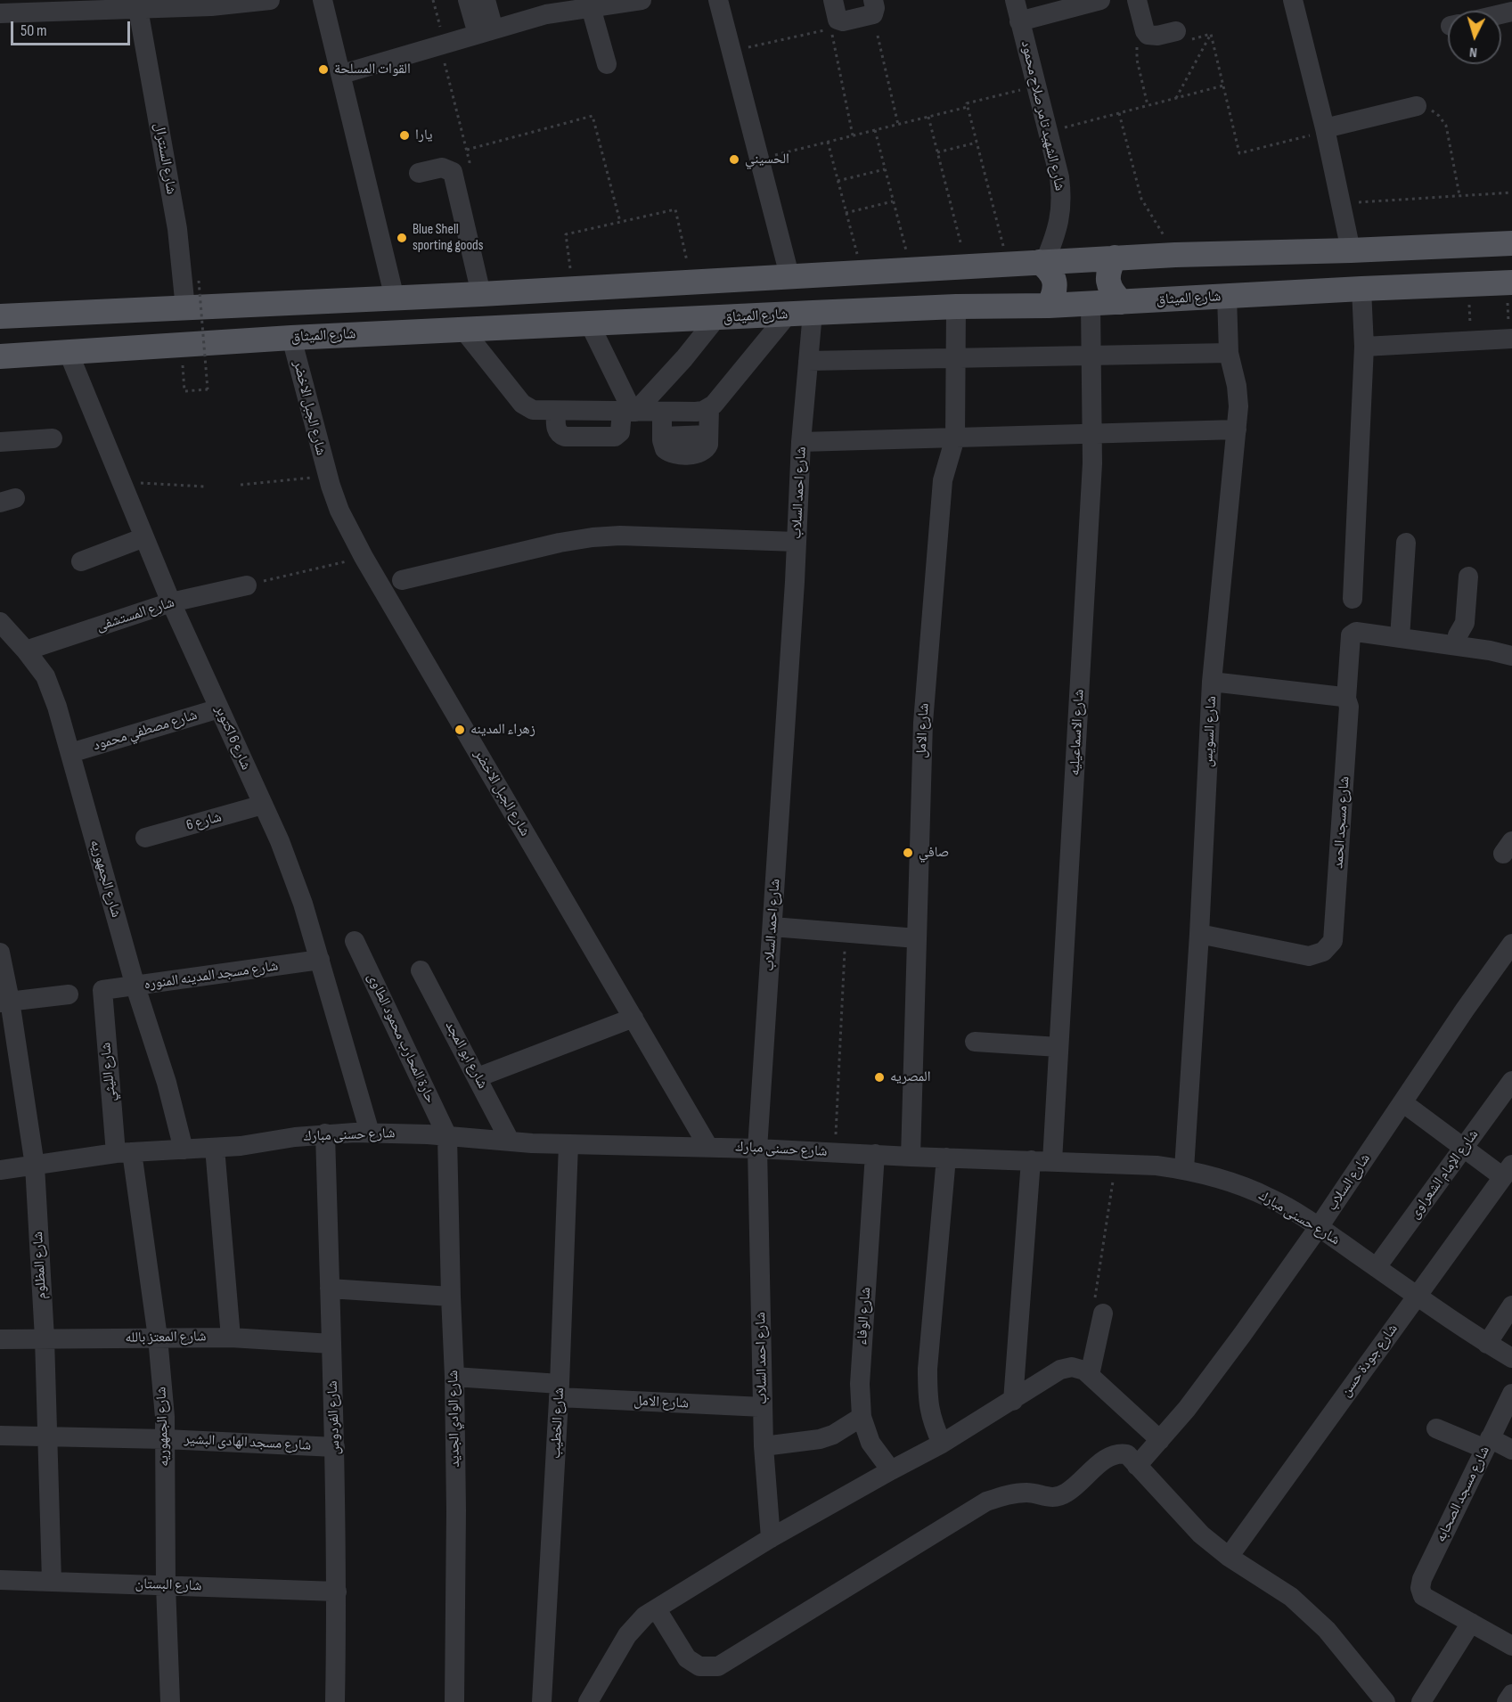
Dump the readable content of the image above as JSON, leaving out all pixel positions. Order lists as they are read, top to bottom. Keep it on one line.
{"streets":{"main road":["شارع الميثاق"],"street":["شارع الشهيد تامر صلاح محمود","شارع السنترال","شارع الجبل الاخضر","شارع احمد السلاب","شارع المستشفى","شارع مصطفي محمود","شارع الامل","شارع السويس","شارع الاسماعيليه","شارع 6 اكتوبر","شارع 6","شارع مسجد الحمد","شارع الجمهوريه","شارع مسجد المدينه المنوره","حارة المحارب محمود الطاوى","شارع ابو المجد","شارع الليثي","شارع حسنى مبارك","شارع الإمام الشعراوى","شارع السلاب","شارع المظلوم","شارع الوفاء","شارع المعتز بالله","شارع جودة حسن","شارع الفردوس","شارع الوادي الجديد","شارع الخطيب","شارع مسجد الهادى البشير","شارع مسجد الصحابه","شارع البستان"]},"crossings":[["شارع الميثاق","شارع الجبل الاخضر"],["شارع الميثاق","شارع احمد السلاب"],["شارع الميثاق","شارع الامل"],["شارع الميثاق","شارع السويس"],["شارع الميثاق","شارع الاسماعيليه"],["شارع الميثاق","شارع 6 اكتوبر"],["شارع الجبل الاخضر","شارع حسنى مبارك"],["شارع احمد السلاب","شارع الامل"],["شارع احمد السلاب","شارع حسنى مبارك"],["شارع المستشفى","شارع 6 اكتوبر"],["شارع المستشفى","شارع الجمهوريه"],["شارع مصطفي محمود","شارع 6 اكتوبر"],["شارع مصطفي محمود","شارع الجمهوريه"],["شارع الامل","شارع حسنى مبارك"],["شارع الامل","شارع الوادي الجديد"],["شارع الامل","شارع الخطيب"],["شارع السويس","شارع مسجد الحمد"],["شارع السويس","شارع حسنى مبارك"],["شارع الاسماعيليه","شارع حسنى مبارك"],["شارع 6 اكتوبر","شارع 6"],["شارع 6 اكتوبر","شارع مسجد المدينه المنوره"],["شارع 6 اكتوبر","شارع حسنى مبارك"],["شارع الجمهوريه","شارع مسجد المدينه المنوره"],["شارع الجمهوريه","شارع الليثي"],["شارع الجمهوريه","شارع حسنى مبارك"],["شارع الجمهوريه","شارع المعتز بالله"],["شارع الجمهوريه","شارع مسجد الهادى البشير"],["شارع الجمهوريه","شارع البستان"],["شارع مسجد المدينه المنوره","شارع الليثي"],["حارة المحارب محمود الطاوى","شارع حسنى مبارك"],["حارة المحارب محمود الطاوى","شارع الوادي الجديد"],["شارع ابو المجد","شارع حسنى مبارك"],["شارع الليثي","شارع حسنى مبارك"],["شارع حسنى مبارك","شارع الإمام الشعراوى"],["شارع حسنى مبارك","شارع السلاب"],["شارع حسنى مبارك","شارع المظلوم"],["شارع حسنى مبارك","شارع الوفاء"],["شارع حسنى مبارك","شارع جودة حسن"],["شارع حسنى مبارك","شارع الفردوس"],["شارع حسنى مبارك","شارع الوادي الجديد"],["شارع حسنى مبارك","شارع الخطيب"],["شارع المظلوم","شارع المعتز بالله"],["شارع المظلوم","شارع مسجد الهادى البشير"],["شارع المظلوم","شارع البستان"],["شارع المعتز بالله","شارع الفردوس"],["شارع الفردوس","شارع مسجد الهادى البشير"],["شارع الفردوس","شارع البستان"]],"places":["القوات المسلحة","يارا","الحسيني","Blue Shell sporting goods","زهراء المدينه","صافي","المصريه"],"scale_bar":"50 m","north":"bottom"}
